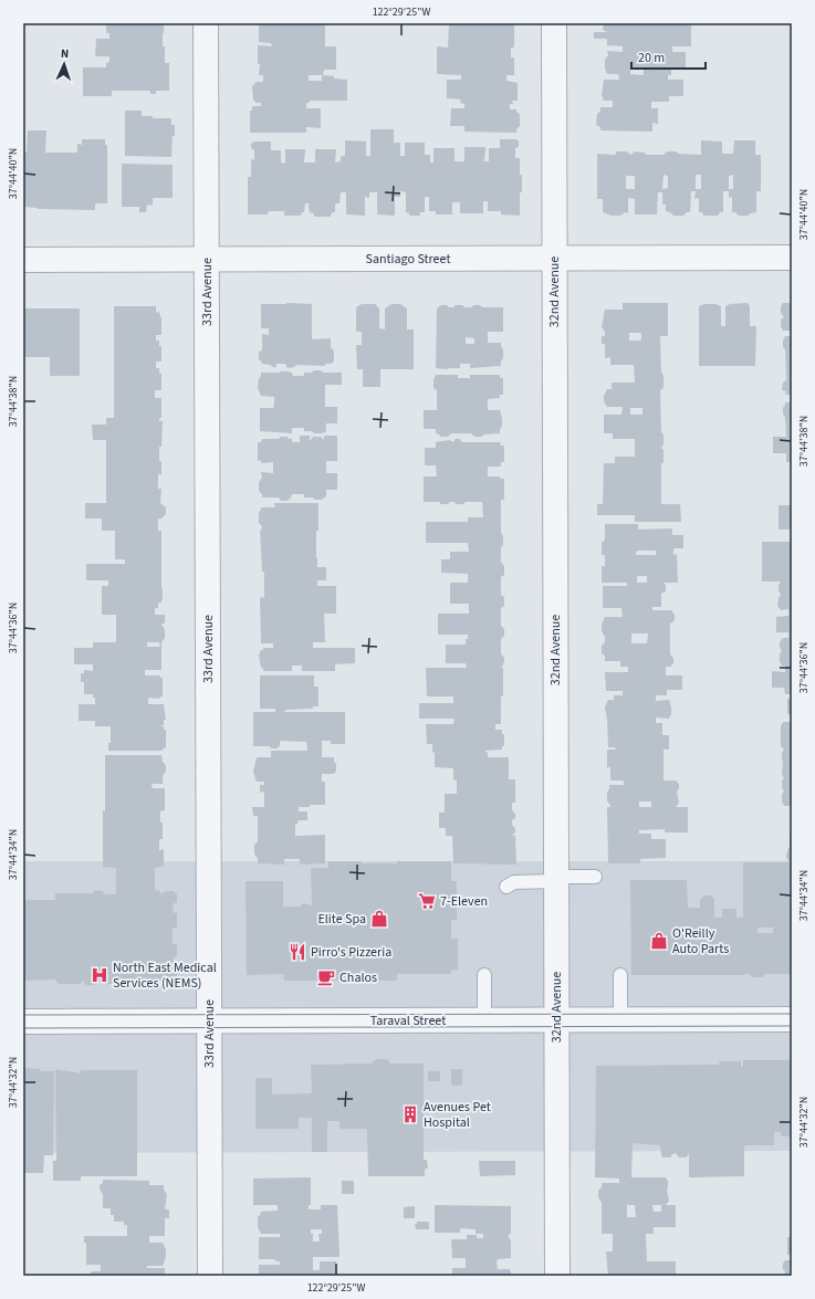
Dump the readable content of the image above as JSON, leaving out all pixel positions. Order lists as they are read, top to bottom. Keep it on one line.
{"streets":{"street":["Santiago Street","33rd Avenue","32nd Avenue","Taraval Street"]},"crossings":[["Santiago Street","33rd Avenue"],["Santiago Street","32nd Avenue"],["33rd Avenue","Taraval Street"],["32nd Avenue","Taraval Street"]],"places":{"supermarket":["7-Eleven"],"shop":["Elite Spa","O'Reilly Auto Parts"],"restaurant":["Pirro's Pizzeria"],"hospital":["North East Medical Services (NEMS)"],"cafe":["Chalos"],"building":["Avenues Pet Hospital"]},"scale_bar":"20 m","north":"top","coordinates":["122°29'25\"W","37°44'40\"N","37°44'38\"N","37°44'36\"N","37°44'34\"N","37°44'32\"N"]}
